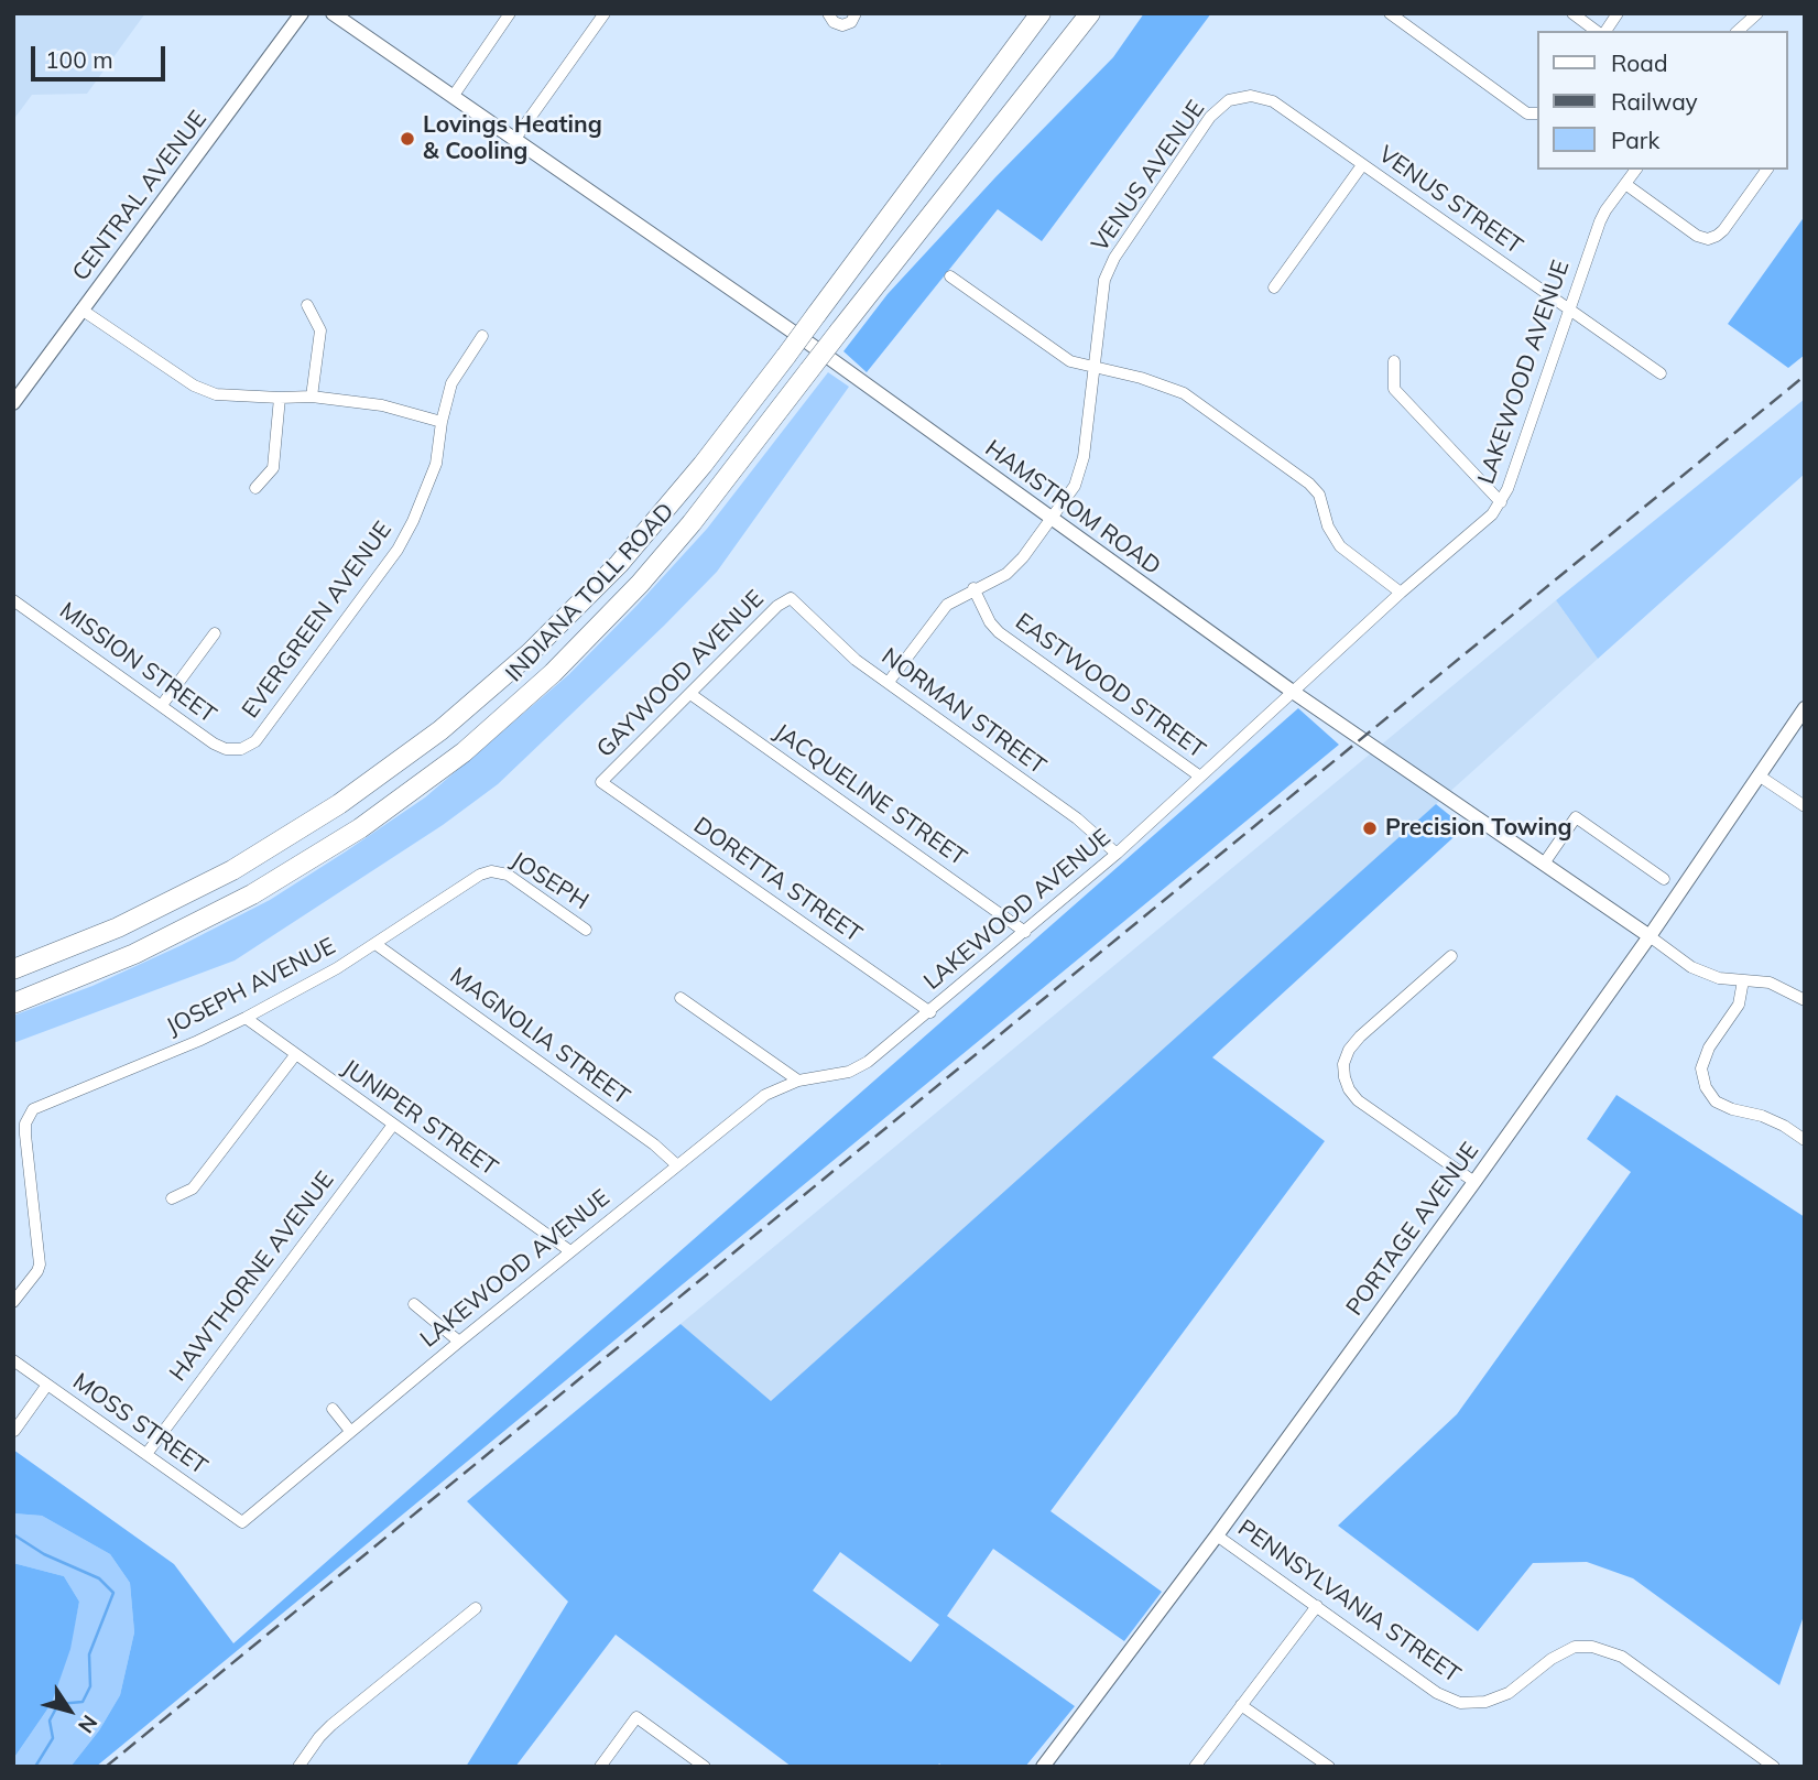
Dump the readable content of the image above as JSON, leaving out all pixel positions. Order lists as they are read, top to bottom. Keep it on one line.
{"streets":{"highway":["INDIANA TOLL ROAD"],"street":["VENUS AVENUE","CENTRAL AVENUE","VENUS STREET","LAKEWOOD AVENUE","HAMSTROM ROAD","EVERGREEN AVENUE","MISSION STREET","GAYWOOD AVENUE","EASTWOOD STREET","NORMAN STREET","JACQUELINE STREET","DORETTA STREET","JOSEPH","JOSEPH AVENUE","MAGNOLIA STREET","JUNIPER STREET","PORTAGE AVENUE","HAWTHORNE AVENUE","MOSS STREET","PENNSYLVANIA STREET"]},"crossings":[["VENUS AVENUE","VENUS STREET"],["VENUS AVENUE","HAMSTROM ROAD"],["VENUS AVENUE","EASTWOOD STREET"],["VENUS AVENUE","NORMAN STREET"],["VENUS STREET","LAKEWOOD AVENUE"],["LAKEWOOD AVENUE","HAMSTROM ROAD"],["LAKEWOOD AVENUE","EASTWOOD STREET"],["LAKEWOOD AVENUE","NORMAN STREET"],["LAKEWOOD AVENUE","JACQUELINE STREET"],["LAKEWOOD AVENUE","DORETTA STREET"],["LAKEWOOD AVENUE","MAGNOLIA STREET"],["LAKEWOOD AVENUE","JUNIPER STREET"],["LAKEWOOD AVENUE","MOSS STREET"],["HAMSTROM ROAD","PORTAGE AVENUE"],["EVERGREEN AVENUE","MISSION STREET"],["GAYWOOD AVENUE","NORMAN STREET"],["GAYWOOD AVENUE","JACQUELINE STREET"],["GAYWOOD AVENUE","DORETTA STREET"],["JOSEPH","JOSEPH AVENUE"],["JOSEPH AVENUE","MAGNOLIA STREET"],["JOSEPH AVENUE","JUNIPER STREET"],["JUNIPER STREET","HAWTHORNE AVENUE"],["PORTAGE AVENUE","PENNSYLVANIA STREET"],["HAWTHORNE AVENUE","MOSS STREET"]],"places":["Lovings Heating & Cooling","Precision Towing"],"legend":["Road","Railway","Park"],"scale_bar":"100 m","north":"bottom right"}
